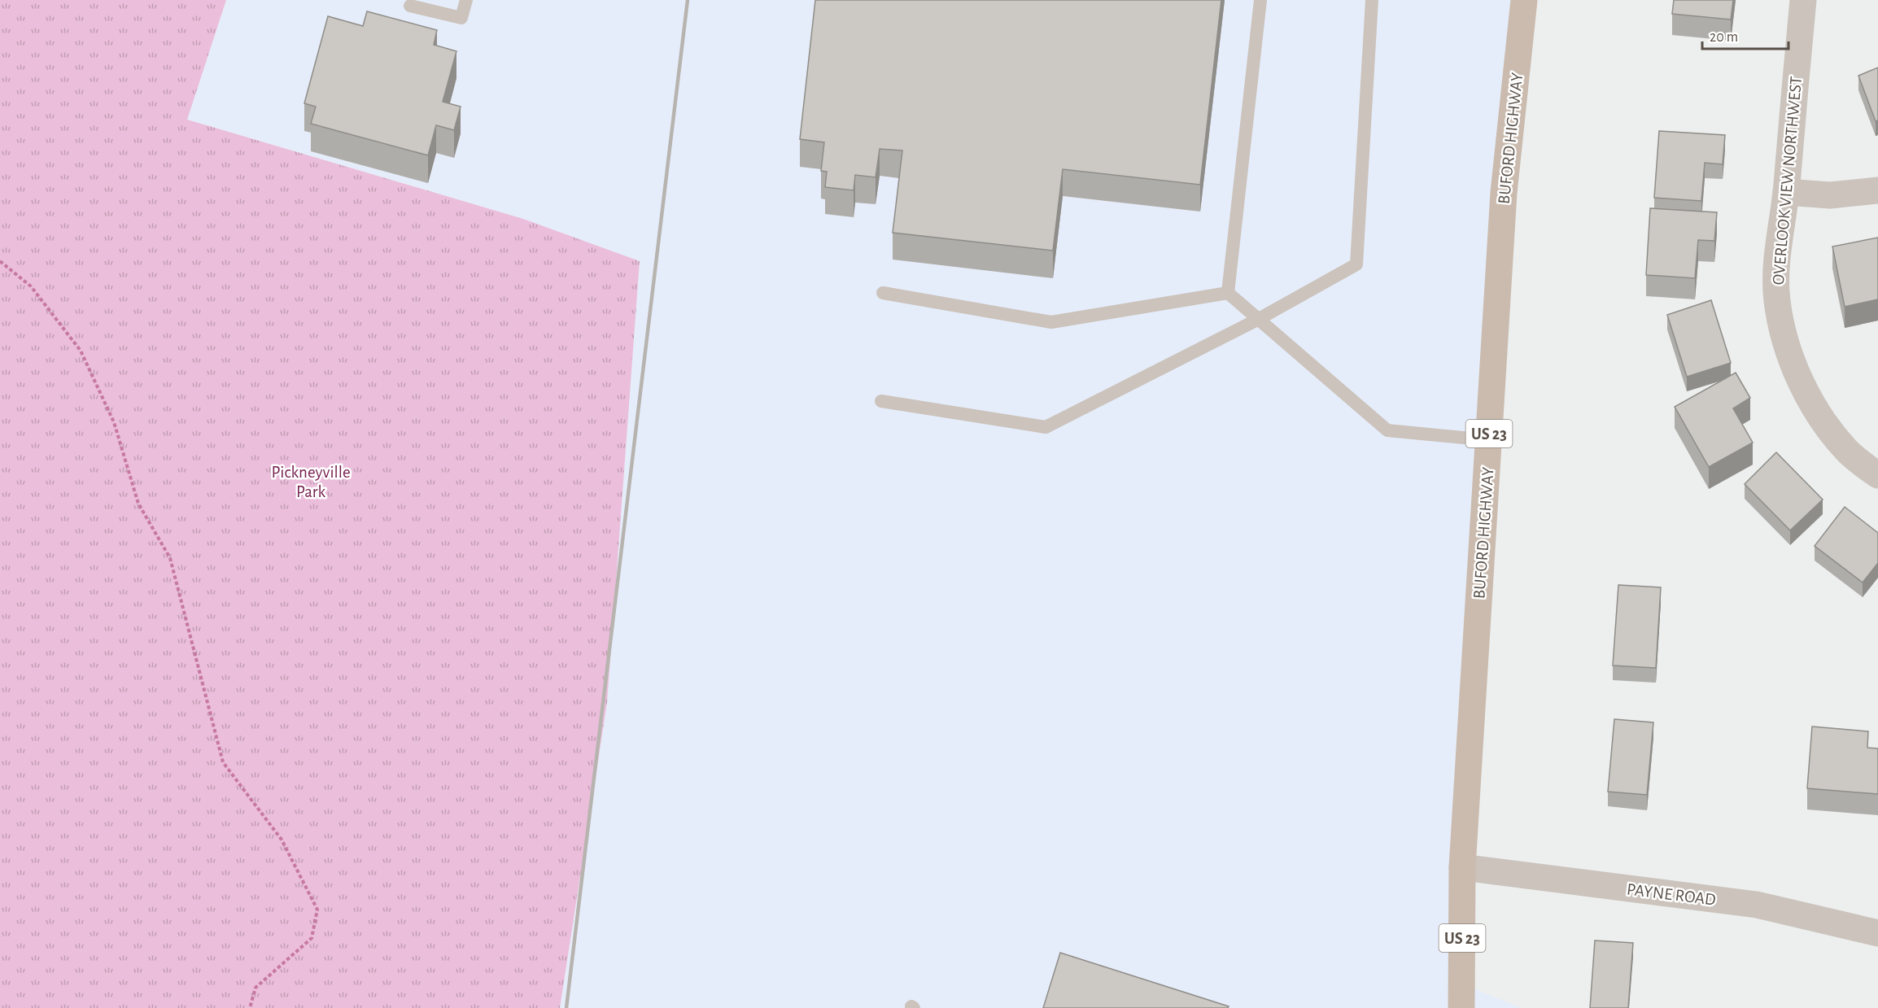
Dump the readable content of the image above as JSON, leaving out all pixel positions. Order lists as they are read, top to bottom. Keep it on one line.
{"streets":{"main road":["BUFORD HIGHWAY","US 23"],"street":["OVERLOOK VIEW NORTHWEST","PAYNE ROAD"]},"crossings":[["BUFORD HIGHWAY","PAYNE ROAD"]],"parks":["Pickneyville Park"],"scale_bar":"20 m"}
